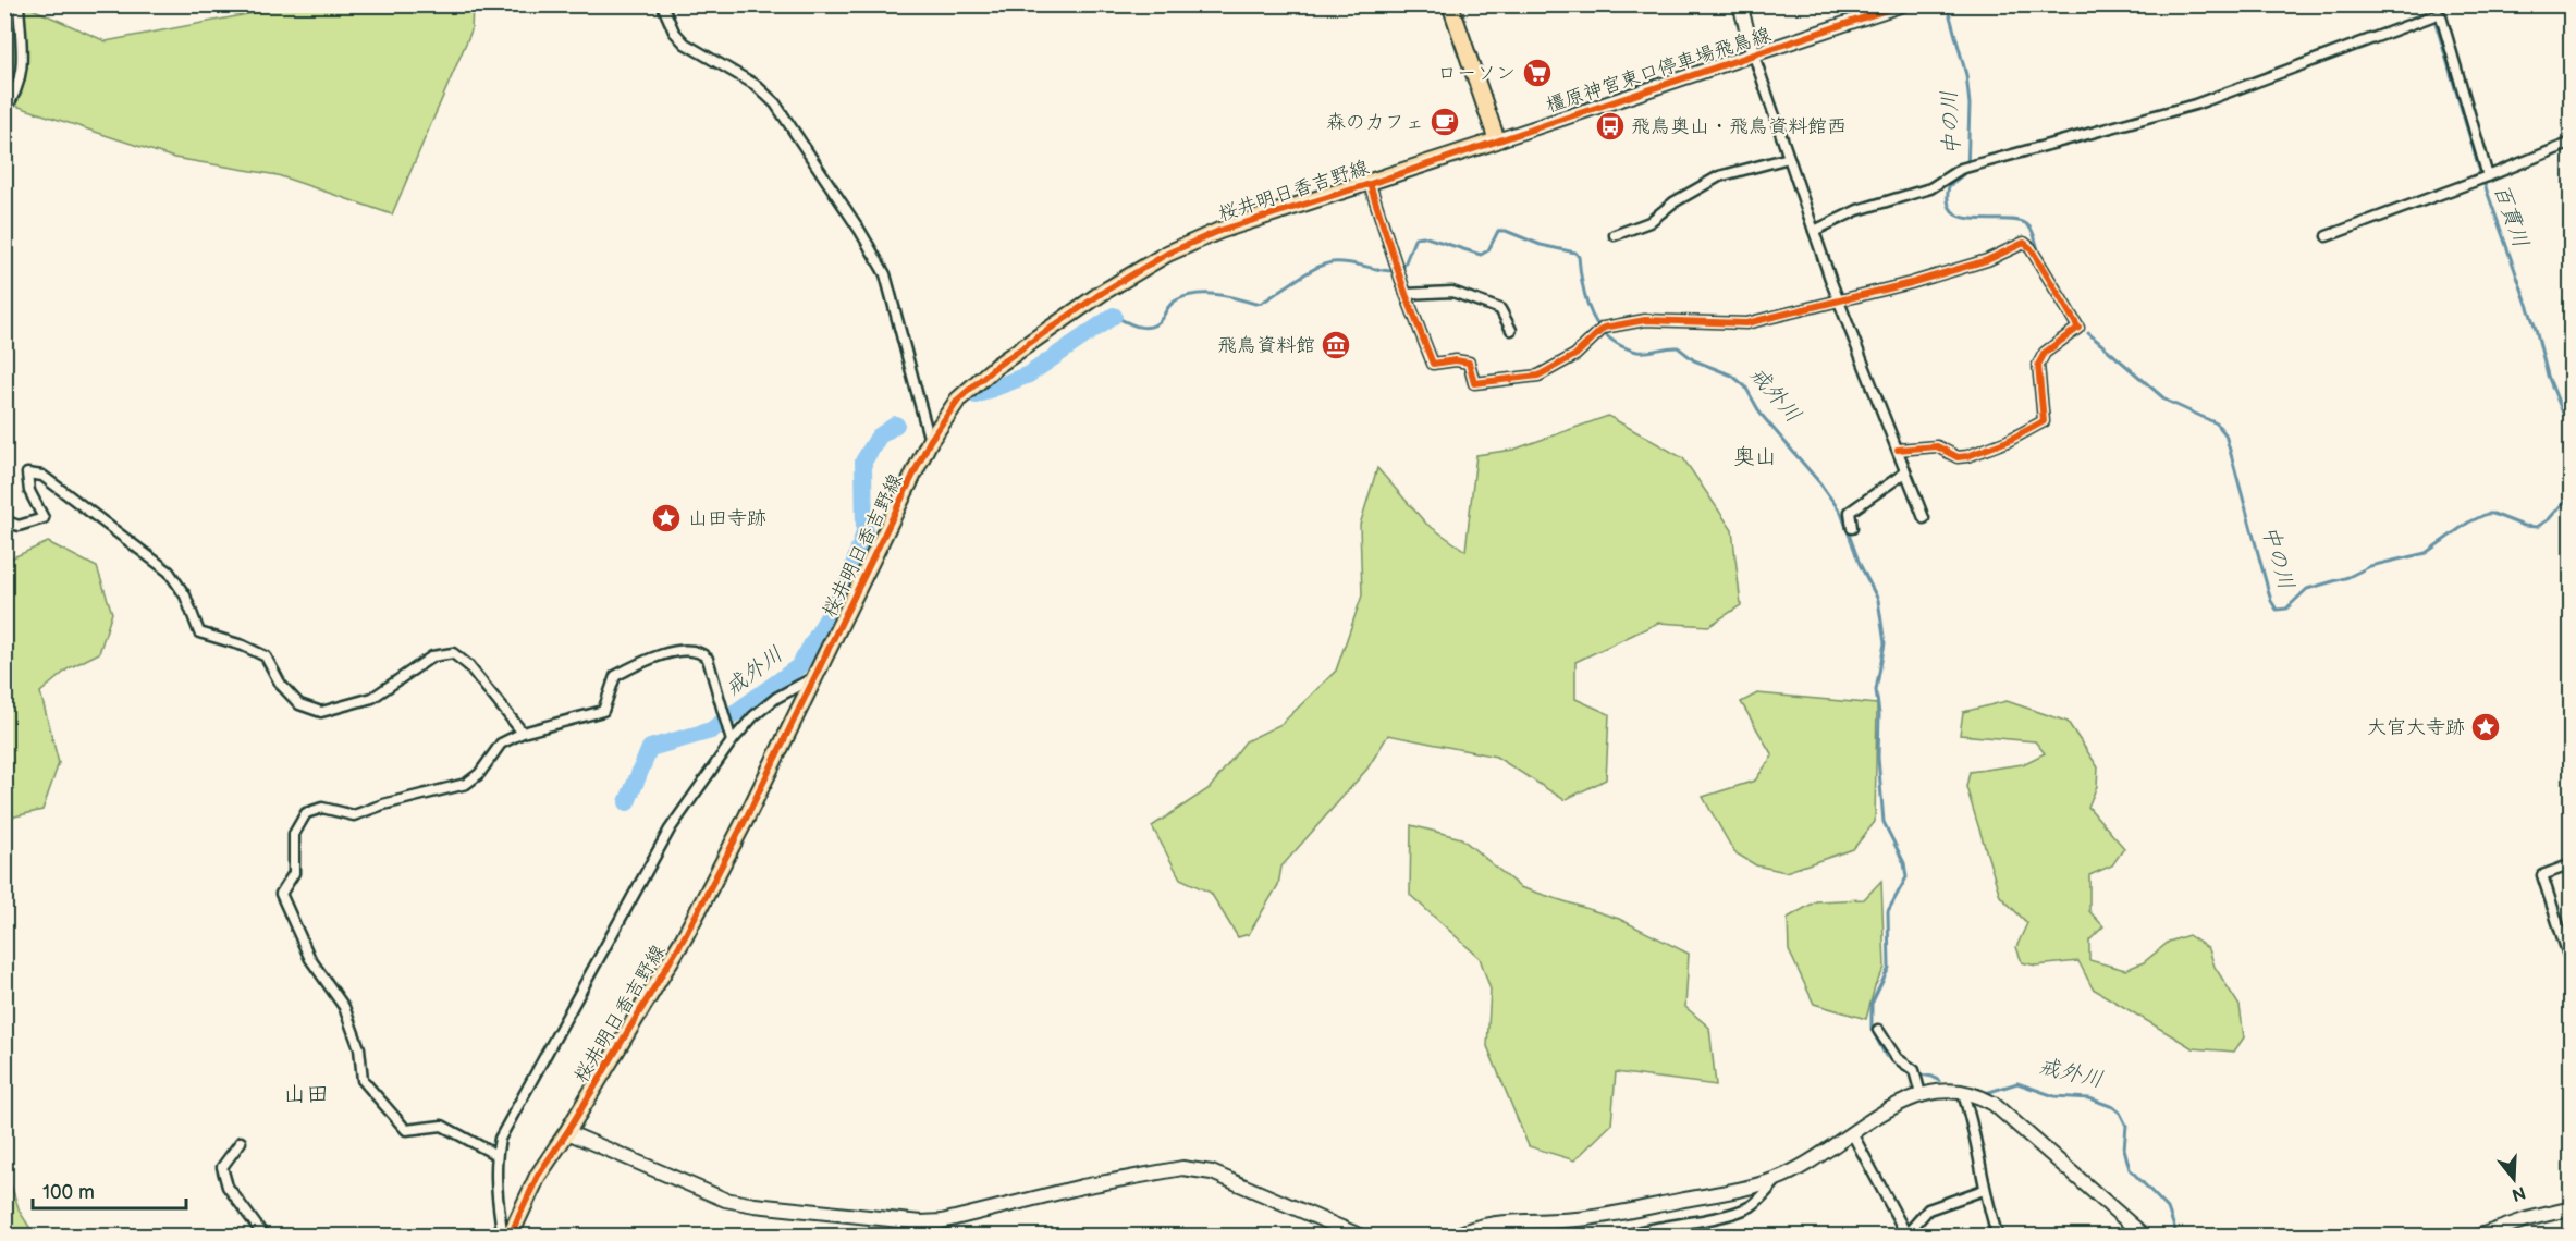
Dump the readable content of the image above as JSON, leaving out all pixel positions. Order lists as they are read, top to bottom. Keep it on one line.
{"streets":{"main road":["桜井明日香吉野線"],"street":["橿原神宮東口停車場飛鳥線"]},"crossings":[["橿原神宮東口停車場飛鳥線","桜井明日香吉野線"]],"districts":["奥山","山田"],"water":["中の川","百貫川","戒外川"],"places":{"supermarket":["ローソン"],"cafe":["森のカフェ"],"bus stop":["飛鳥奥山・飛鳥資料館西"],"museum":["飛鳥資料館"],"place":["山田寺跡","大官大寺跡"]},"scale_bar":"100 m","north":"bottom"}
